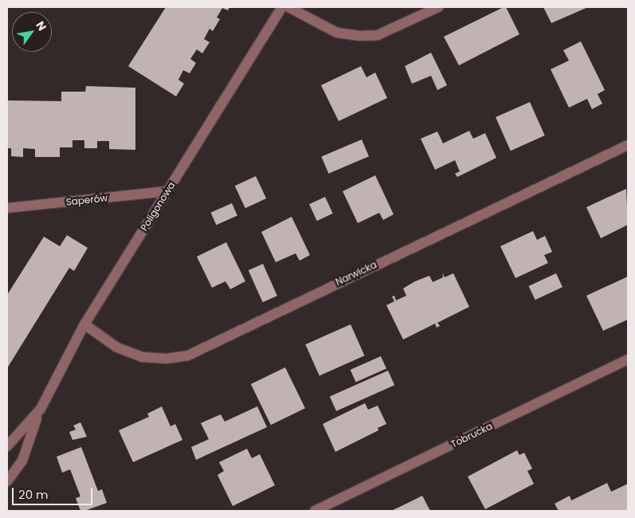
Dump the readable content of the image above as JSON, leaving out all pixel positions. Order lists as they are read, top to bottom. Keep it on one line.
{"streets":{"street":["Saperów","Poligonowa","Narwicka","Tobrucka"]},"crossings":[["Saperów","Poligonowa"],["Poligonowa","Narwicka"]],"scale_bar":"20 m","north":"top right"}
